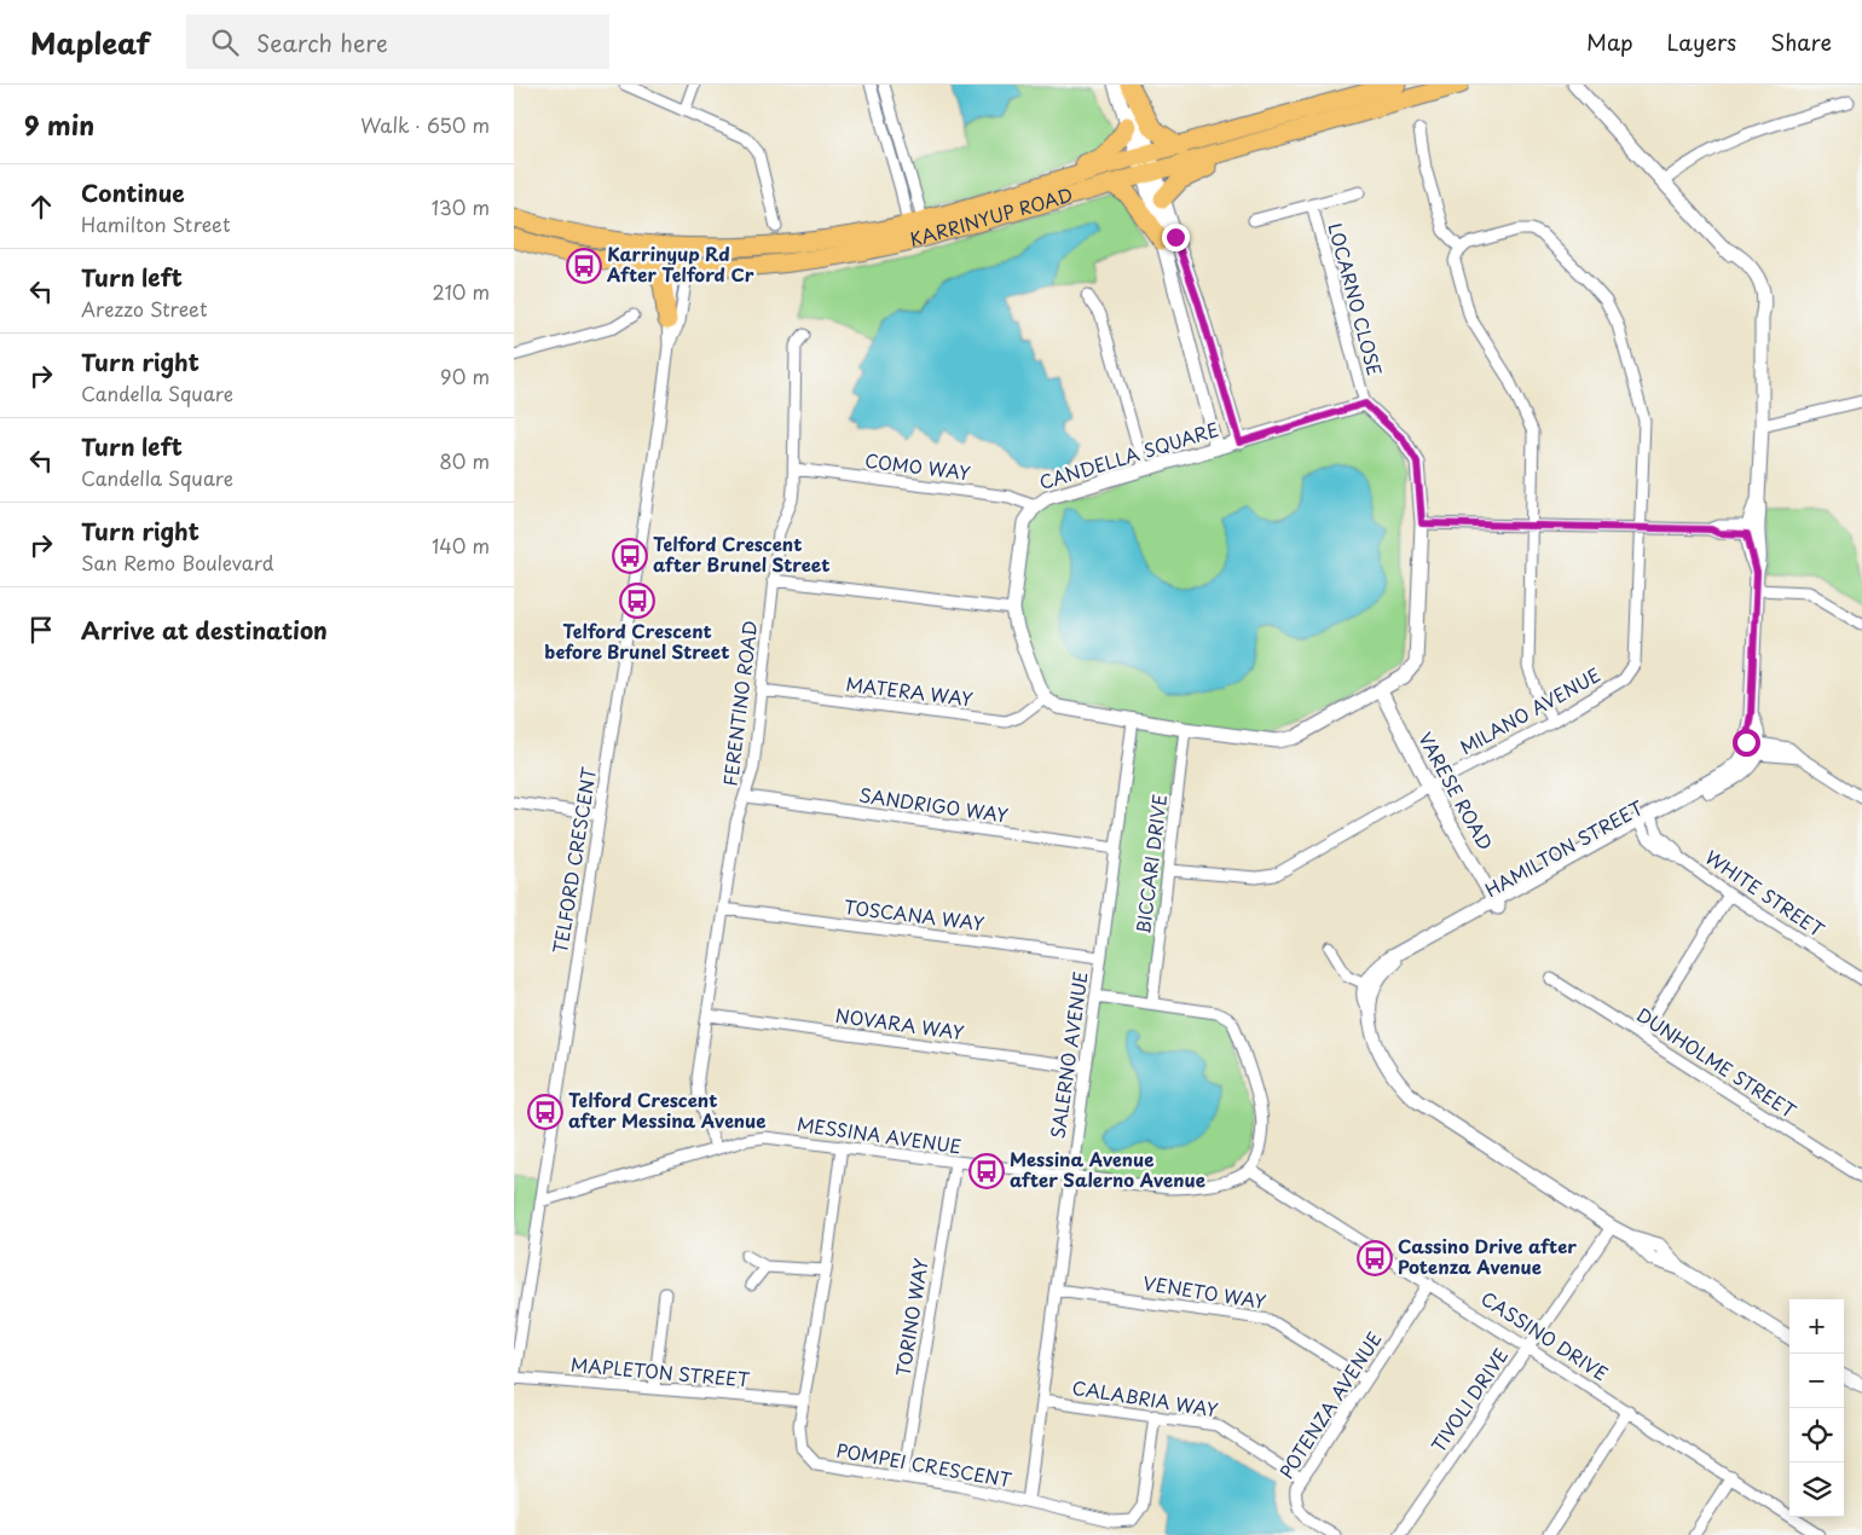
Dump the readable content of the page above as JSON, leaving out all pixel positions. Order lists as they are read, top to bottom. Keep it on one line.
{"streets":{"highway":["KARRINYUP ROAD"],"street":["LOCARNO CLOSE","CANDELLA SQUARE","COMO WAY","MATERA WAY","FERENTINO ROAD","MILANO AVENUE","VARESE ROAD","SANDRIGO WAY","HAMILTON STREET","TELFORD CRESCENT","BICCARI DRIVE","WHITE STREET","TOSCANA WAY","NOVARA WAY","SALERNO AVENUE","DUNHOLME STREET","MESSINA AVENUE","VENETO WAY","TORINO WAY","CASSINO DRIVE","MAPLETON STREET","CALABRIA WAY","TIVOLI DRIVE","POTENZA AVENUE","POMPEI CRESCENT"]},"crossings":[["KARRINYUP ROAD","TELFORD CRESCENT"],["LOCARNO CLOSE","CANDELLA SQUARE"],["CANDELLA SQUARE","COMO WAY"],["CANDELLA SQUARE","MATERA WAY"],["COMO WAY","FERENTINO ROAD"],["MATERA WAY","FERENTINO ROAD"],["FERENTINO ROAD","SANDRIGO WAY"],["FERENTINO ROAD","TOSCANA WAY"],["FERENTINO ROAD","NOVARA WAY"],["FERENTINO ROAD","MESSINA AVENUE"],["MILANO AVENUE","VARESE ROAD"],["MILANO AVENUE","BICCARI DRIVE"],["VARESE ROAD","HAMILTON STREET"],["SANDRIGO WAY","SALERNO AVENUE"],["HAMILTON STREET","WHITE STREET"],["HAMILTON STREET","TIVOLI DRIVE"],["TELFORD CRESCENT","MESSINA AVENUE"],["TELFORD CRESCENT","MAPLETON STREET"],["TOSCANA WAY","SALERNO AVENUE"],["NOVARA WAY","SALERNO AVENUE"],["SALERNO AVENUE","MESSINA AVENUE"],["SALERNO AVENUE","VENETO WAY"],["SALERNO AVENUE","CALABRIA WAY"],["SALERNO AVENUE","POMPEI CRESCENT"],["MESSINA AVENUE","TORINO WAY"],["MESSINA AVENUE","CASSINO DRIVE"],["MESSINA AVENUE","POMPEI CRESCENT"],["VENETO WAY","POTENZA AVENUE"],["TORINO WAY","POMPEI CRESCENT"],["CASSINO DRIVE","TIVOLI DRIVE"],["CASSINO DRIVE","POTENZA AVENUE"],["MAPLETON STREET","POMPEI CRESCENT"],["CALABRIA WAY","POTENZA AVENUE"],["CALABRIA WAY","POMPEI CRESCENT"]],"places":{"bus stop":["Karrinyup Rd After Telford Cr","Telford Crescent after Brunel Street","Telford Crescent before Brunel Street","Telford Crescent after Messina Avenue","Messina Avenue after Salerno Avenue","Cassino Drive after Potenza Avenue"]},"page":{"header":"Mapleaf","search":"Search here","nav":["Map","Layers","Share"],"heading":["9 min","Walk · 650 m"],"list":[["Continue","Hamilton Street","130 m"],["Turn left","Arezzo Street","210 m"],["Turn right","Candella Square","90 m"],["Turn left","Candella Square","80 m"],["Turn right","San Remo Boulevard","140 m"],"Arrive at destination"],"map_buttons":["+","−"]}}
